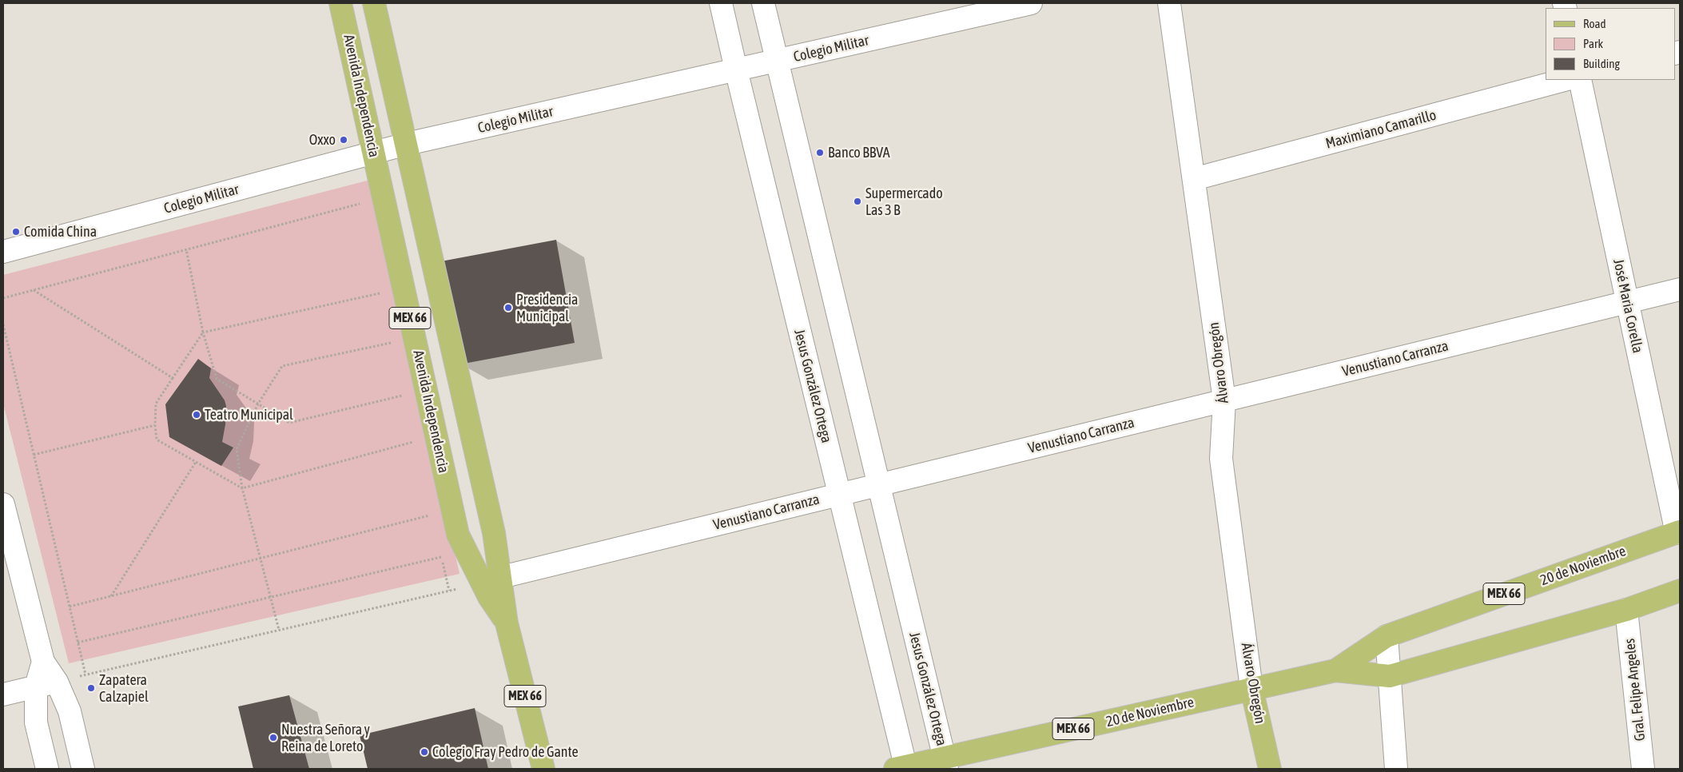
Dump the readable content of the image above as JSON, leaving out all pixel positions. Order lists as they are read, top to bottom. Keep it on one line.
{"streets":{"main road":["Avenida Independencia","MEX 66","Álvaro Obregón","20 de Noviembre"],"street":["Colegio Militar","Maximiano Camarillo","José Maria Corella","Venustiano Carranza","Jesus González Ortega","Gral. Felipe Angeles"]},"crossings":[["Colegio Militar","Avenida Independencia"],["Colegio Militar","Jesus González Ortega"],["Avenida Independencia","Venustiano Carranza"],["Maximiano Camarillo","Álvaro Obregón"],["José Maria Corella","Venustiano Carranza"],["José Maria Corella","20 de Noviembre"],["Venustiano Carranza","Álvaro Obregón"],["Venustiano Carranza","Jesus González Ortega"],["Álvaro Obregón","20 de Noviembre"],["Jesus González Ortega","20 de Noviembre"],["20 de Noviembre","Gral. Felipe Angeles"]],"places":["Oxxo","Banco BBVA","Supermercado Las 3 B","Comida China","Presidencia Municipal","Teatro Municipal","Zapatera Calzapiel","Nuestra Señora y Reina de Loreto","Colegio Fray Pedro de Gante"],"legend":["Road","Park","Building"]}
